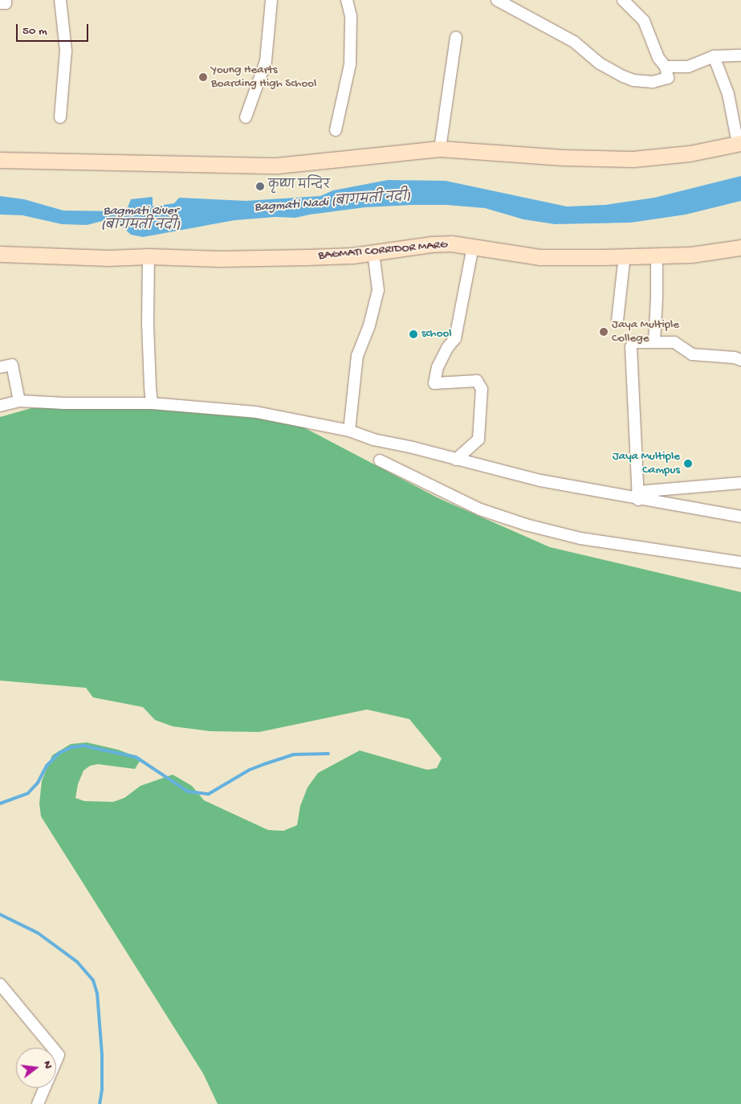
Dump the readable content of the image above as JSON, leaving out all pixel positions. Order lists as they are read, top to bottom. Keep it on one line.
{"streets":{"street":["BAGMATI CORRIDOR MARG"]},"water":["Bagmati Nadi (बागमती नदी)","Bagmati River (बागमती नदी)"],"places":["Young Hearts Boarding High School","कृष्ण मन्दिर","Jaya Multiple College","school","Jaya Multiple Campus"],"scale_bar":"50 m","north":"right"}
